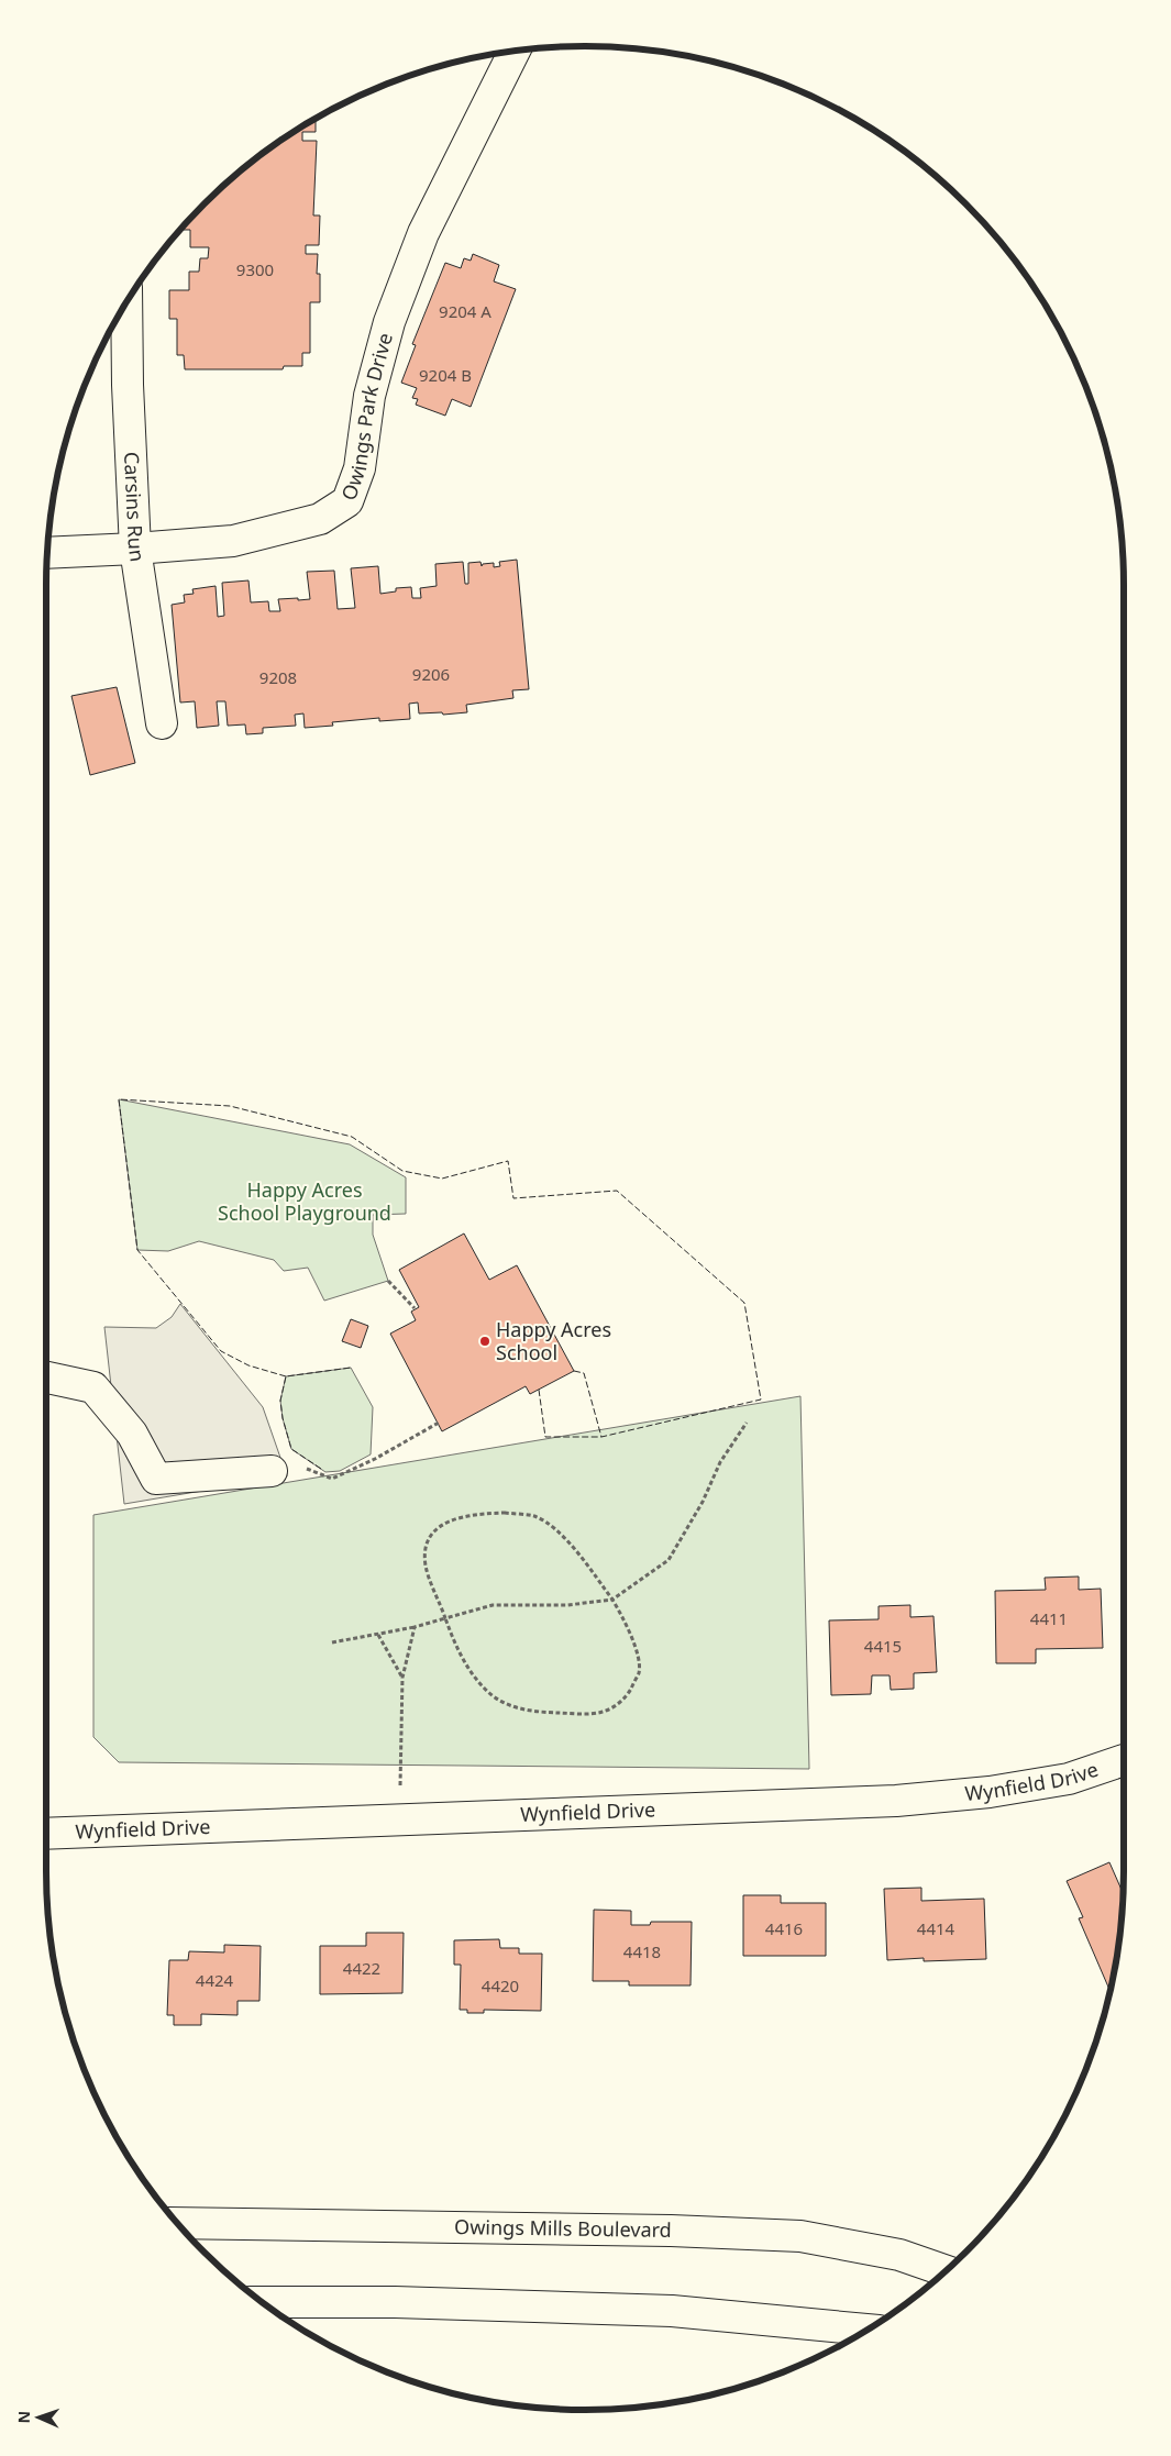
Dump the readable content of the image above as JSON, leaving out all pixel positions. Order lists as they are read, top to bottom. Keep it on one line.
{"streets":{"street":["Owings Park Drive","Carsins Run","Wynfield Drive","Owings Mills Boulevard"]},"crossings":[["Owings Park Drive","Carsins Run"]],"parks":["Happy Acres School Playground"],"places":["Happy Acres School"],"house_numbers":["9300","9204 A","9204 B","9206","9208","4411","4415","4416","4414","4418","4422","4424","4420"],"north":"left"}
